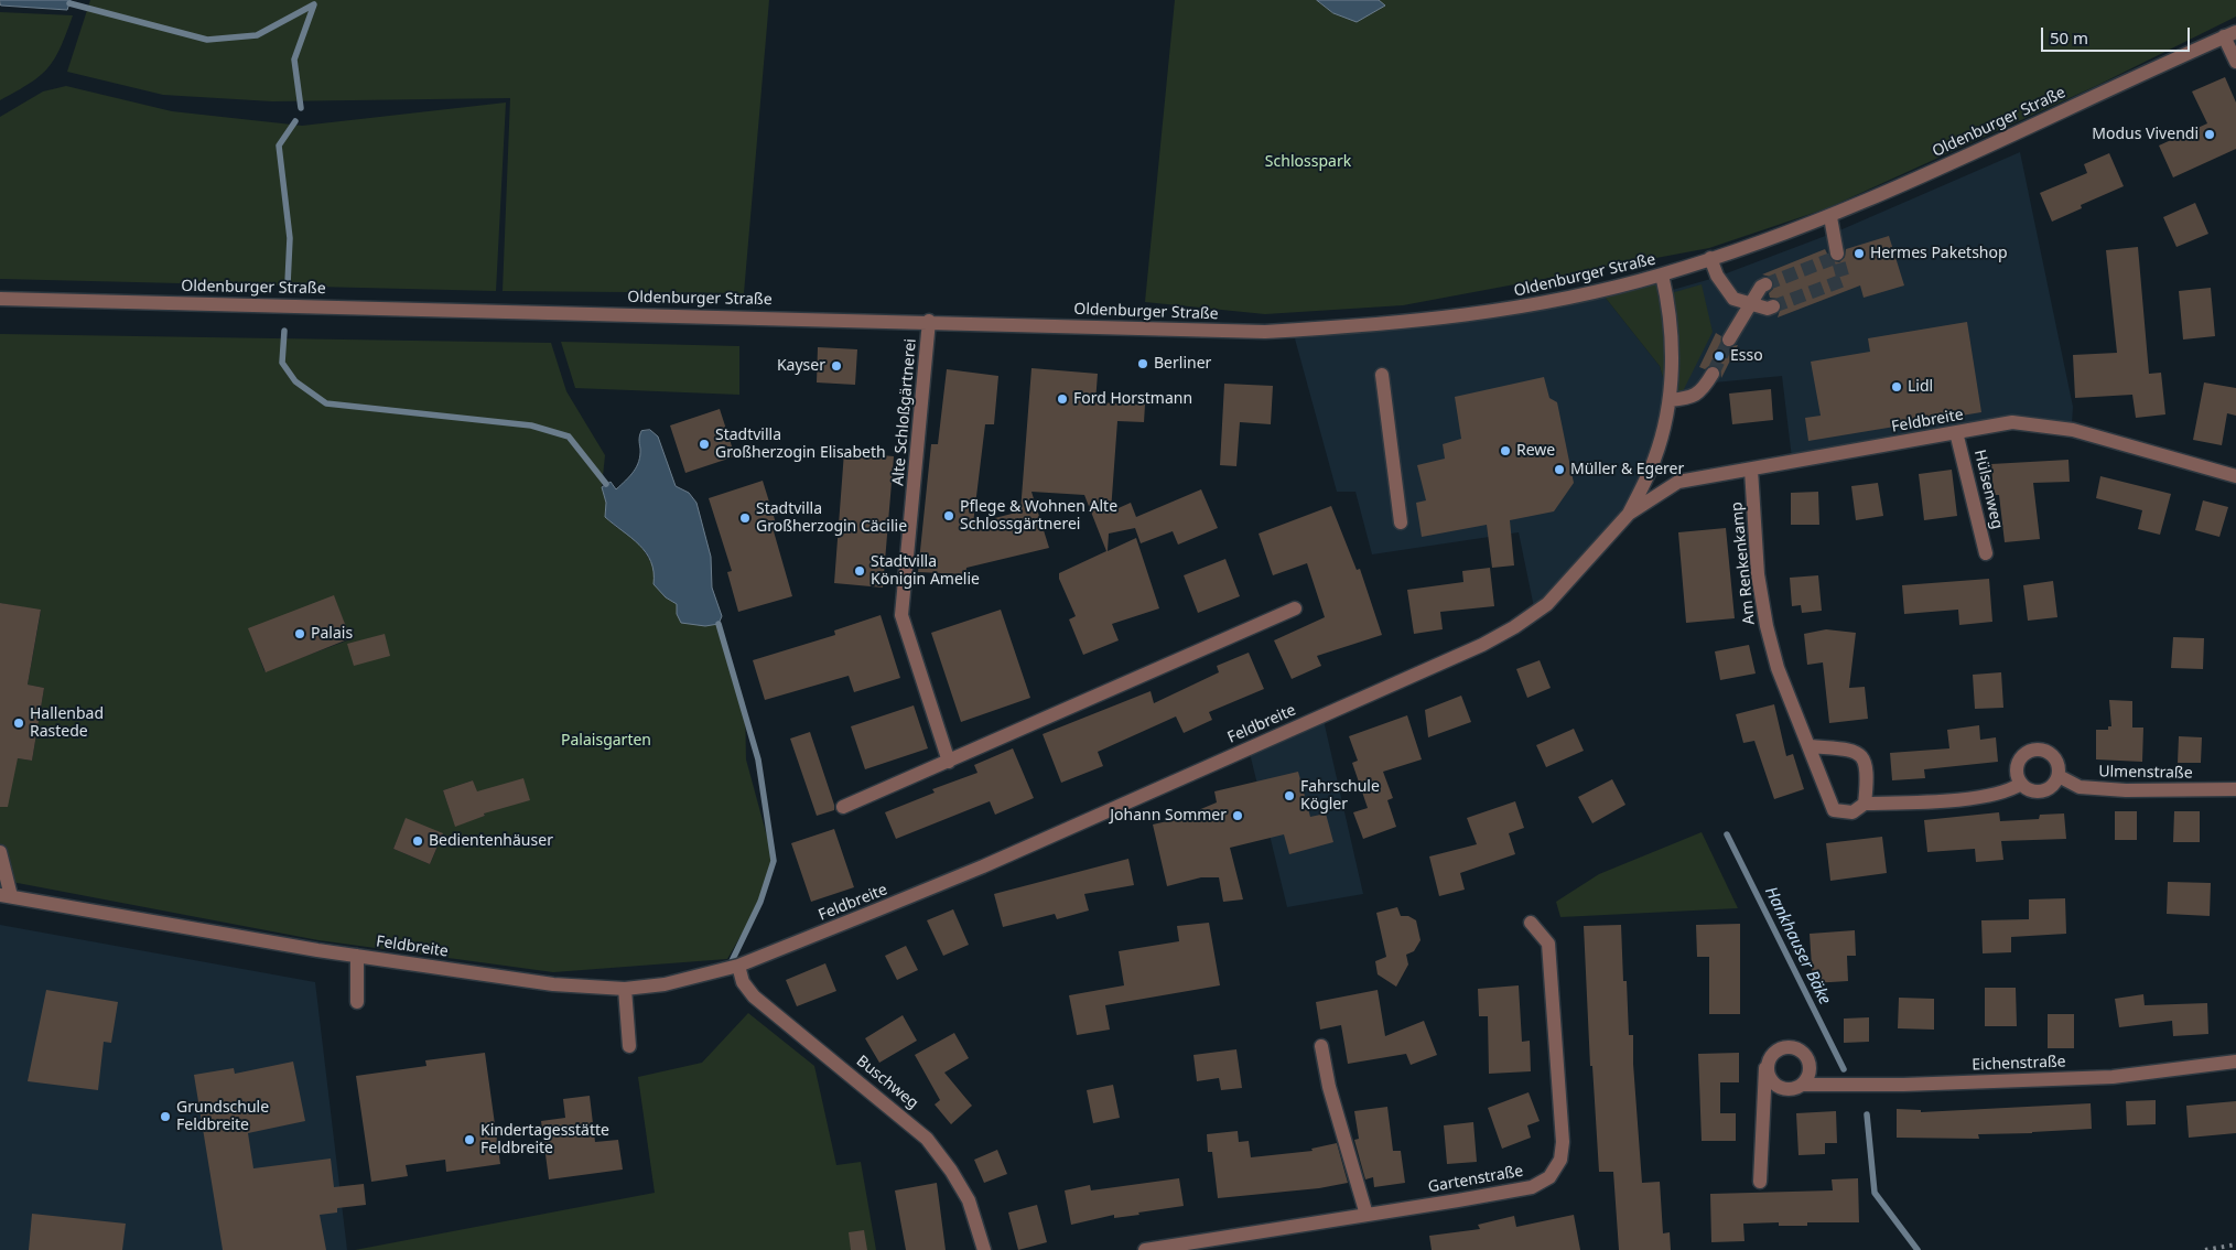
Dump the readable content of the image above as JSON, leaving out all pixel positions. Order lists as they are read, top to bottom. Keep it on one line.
{"streets":{"street":["Oldenburger Straße","Alte Schloßgärtnerei","Feldbreite","Hülsenweg","Am Renkenkamp","Ulmenstraße","Eichenstraße","Buschweg","Gartenstraße"]},"crossings":[["Oldenburger Straße","Alte Schloßgärtnerei"],["Oldenburger Straße","Feldbreite"],["Feldbreite","Hülsenweg"],["Feldbreite","Am Renkenkamp"],["Feldbreite","Buschweg"],["Am Renkenkamp","Ulmenstraße"]],"water":["Hankhauser Bäke"],"parks":["Schlosspark","Palaisgarten"],"places":["Modus Vivendi","Hermes Paketshop","Esso","Berliner","Kayser","Lidl","Ford Horstmann","Stadtvilla Großherzogin Elisabeth","Rewe","Müller & Egerer","Pflege & Wohnen Alte Schlossgärtnerei","Stadtvilla Großherzogin Cäcilie","Stadtvilla Königin Amelie","Palais","Hallenbad Rastede","Fahrschule Kögler","Johann Sommer","Bedientenhäuser","Grundschule Feldbreite","Kindertagesstätte Feldbreite"],"scale_bar":"50 m"}
